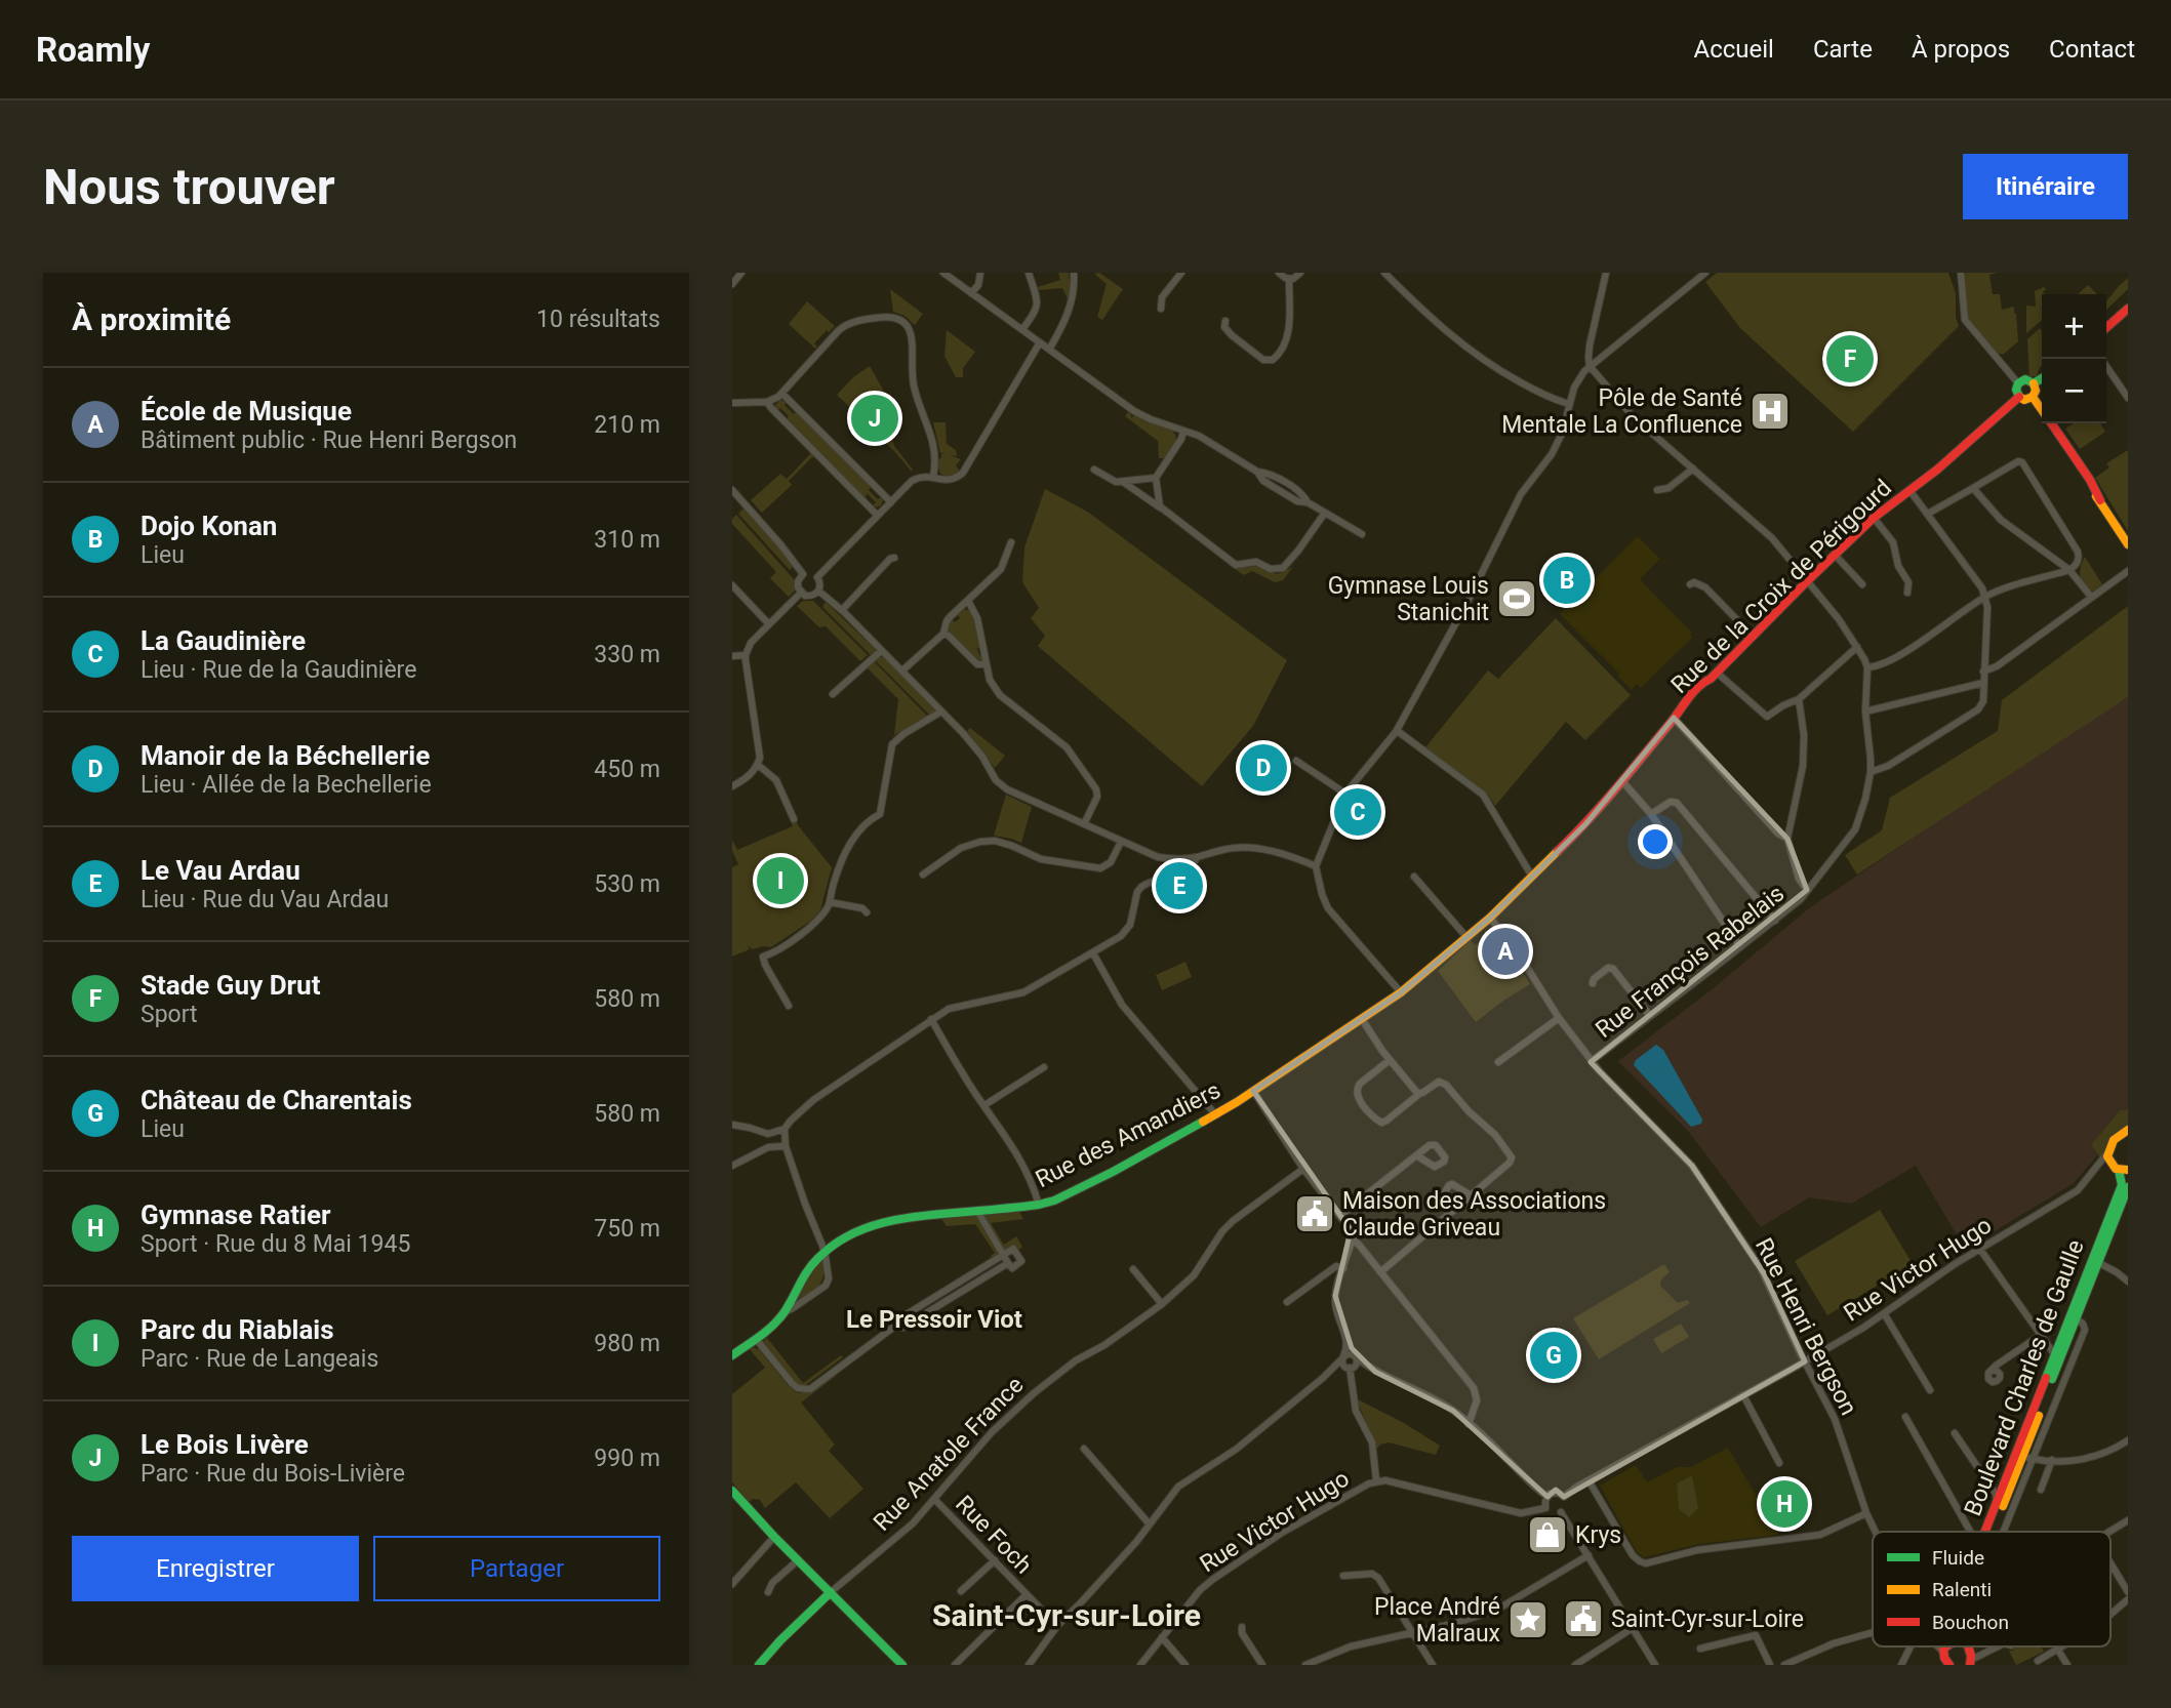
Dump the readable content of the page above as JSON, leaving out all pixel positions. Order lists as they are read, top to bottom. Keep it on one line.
{"streets":{"street":["Rue de la Croix de Périgourd","Rue François Rabelais","Rue des Amandiers","Rue Victor Hugo","Rue Henri Bergson","Boulevard Charles de Gaulle","Rue Anatole France","Rue Foch"]},"crossings":[["Rue de la Croix de Périgourd","Rue François Rabelais"],["Rue de la Croix de Périgourd","Rue des Amandiers"],["Rue de la Croix de Périgourd","Rue Henri Bergson"],["Rue François Rabelais","Rue Henri Bergson"],["Rue Victor Hugo","Rue Henri Bergson"],["Rue Victor Hugo","Boulevard Charles de Gaulle"],["Rue Anatole France","Rue Foch"]],"districts":["Le Pressoir Viot","Saint-Cyr-sur-Loire"],"places":{"hospital":["Pôle de Santé Mentale La Confluence"],"sports":["Gymnase Louis Stanichit"],"public building":["Maison des Associations Claude Griveau","Saint-Cyr-sur-Loire"],"shop":["Krys"],"place":["Place André Malraux"]},"legend":["Fluide","Ralenti","Bouchon"],"page":{"header":"Roamly","nav":["Accueil","Carte","À propos","Contact"],"buttons":["Itinéraire",["Enregistrer","Partager"]],"title":"Nous trouver","heading":["À proximité","10 résultats"],"map_buttons":["+","−"],"pins":["F","J","B","D","C","I","E","A","G","H"],"list":[{"mark":"A","name":"École de Musique","note":"Bâtiment public · Rue Henri Bergson","value":"210 m"},{"mark":"B","name":"Dojo Konan","note":"Lieu","value":"310 m"},{"mark":"C","name":"La Gaudinière","note":"Lieu · Rue de la Gaudinière","value":"330 m"},{"mark":"D","name":"Manoir de la Béchellerie","note":"Lieu · Allée de la Bechellerie","value":"450 m"},{"mark":"E","name":"Le Vau Ardau","note":"Lieu · Rue du Vau Ardau","value":"530 m"},{"mark":"F","name":"Stade Guy Drut","note":"Sport","value":"580 m"},{"mark":"G","name":"Château de Charentais","note":"Lieu","value":"580 m"},{"mark":"H","name":"Gymnase Ratier","note":"Sport · Rue du 8 Mai 1945","value":"750 m"},{"mark":"I","name":"Parc du Riablais","note":"Parc · Rue de Langeais","value":"980 m"},{"mark":"J","name":"Le Bois Livère","note":"Parc · Rue du Bois-Livière","value":"990 m"}]}}
